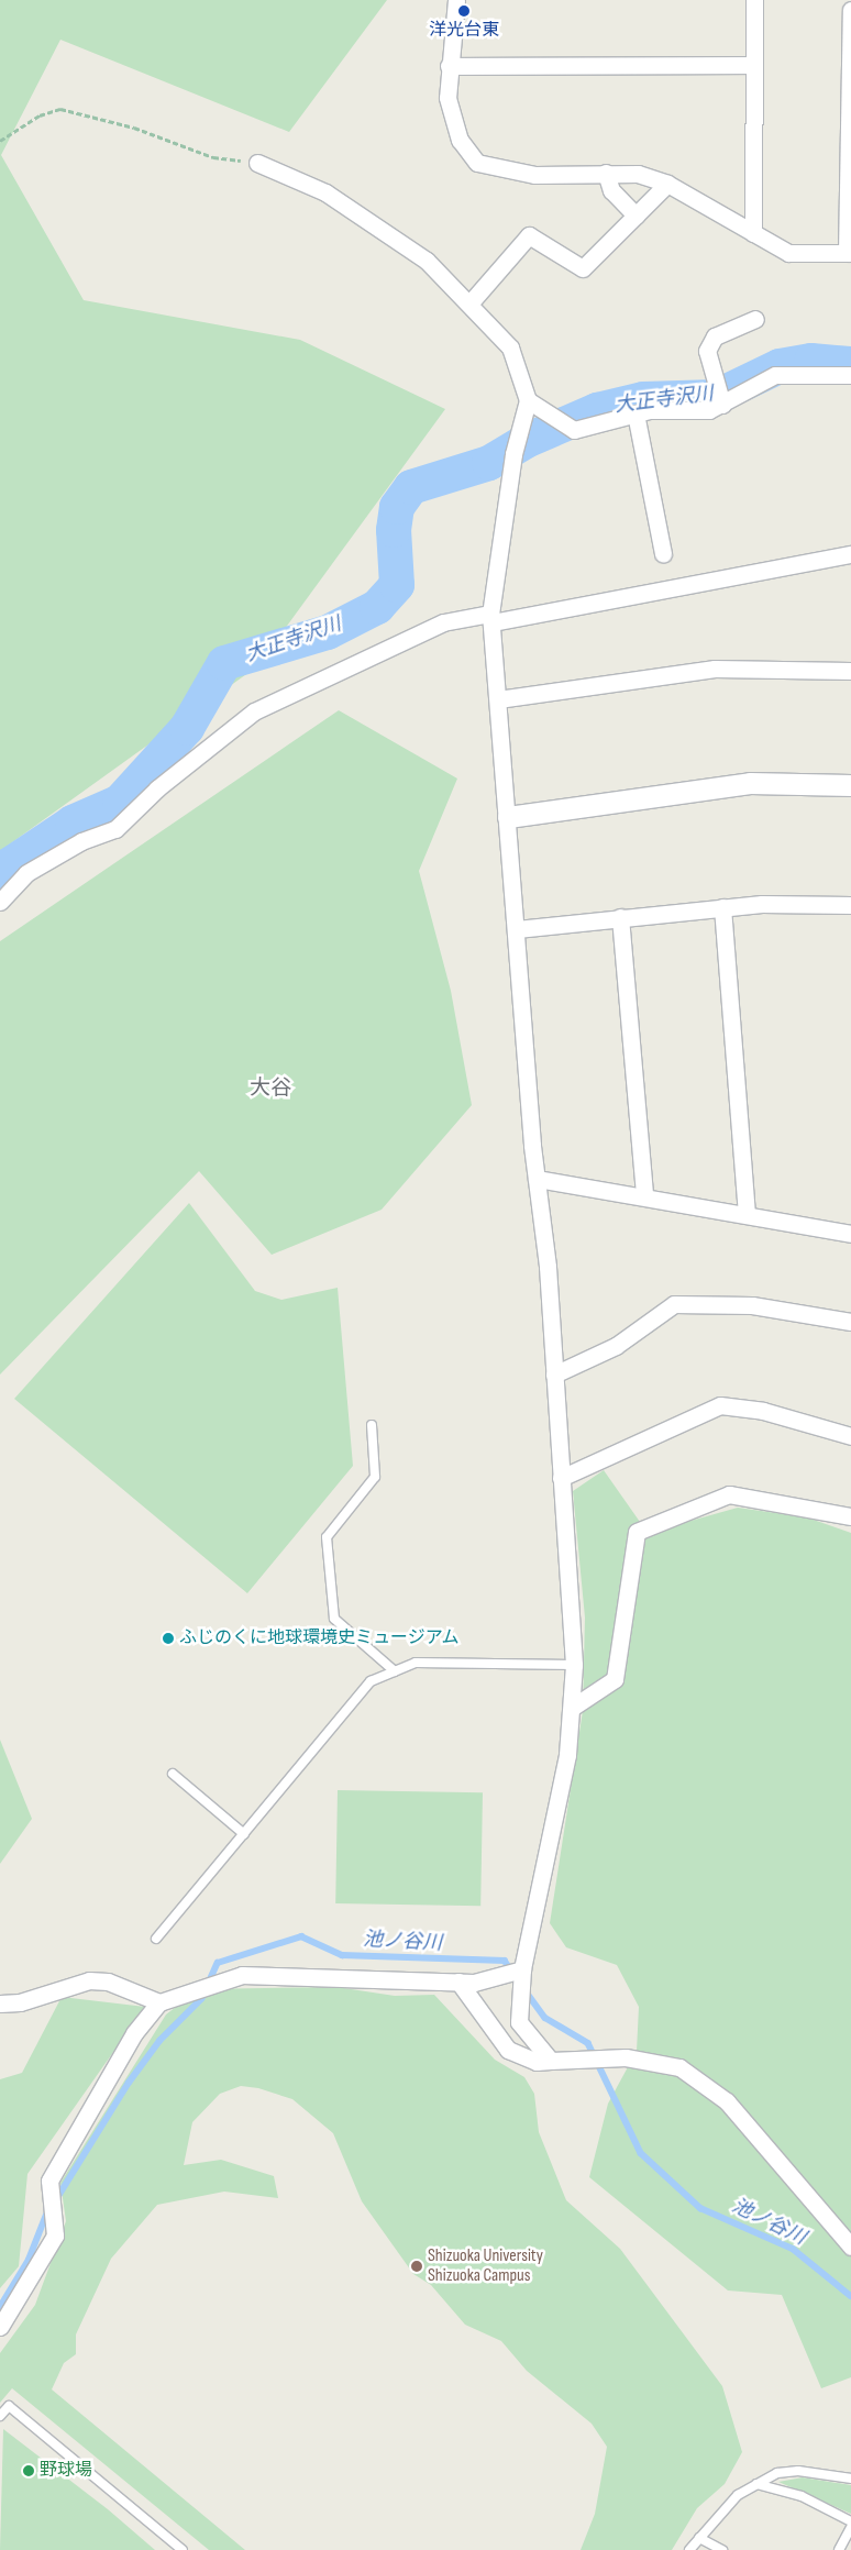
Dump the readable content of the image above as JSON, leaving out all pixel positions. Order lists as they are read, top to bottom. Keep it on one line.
{"districts":["大谷"],"water":["大正寺沢川","池ノ谷川"],"places":["洋光台東","ふじのくに地球環境史ミュージアム","Shizuoka University Shizuoka Campus","野球場"]}
